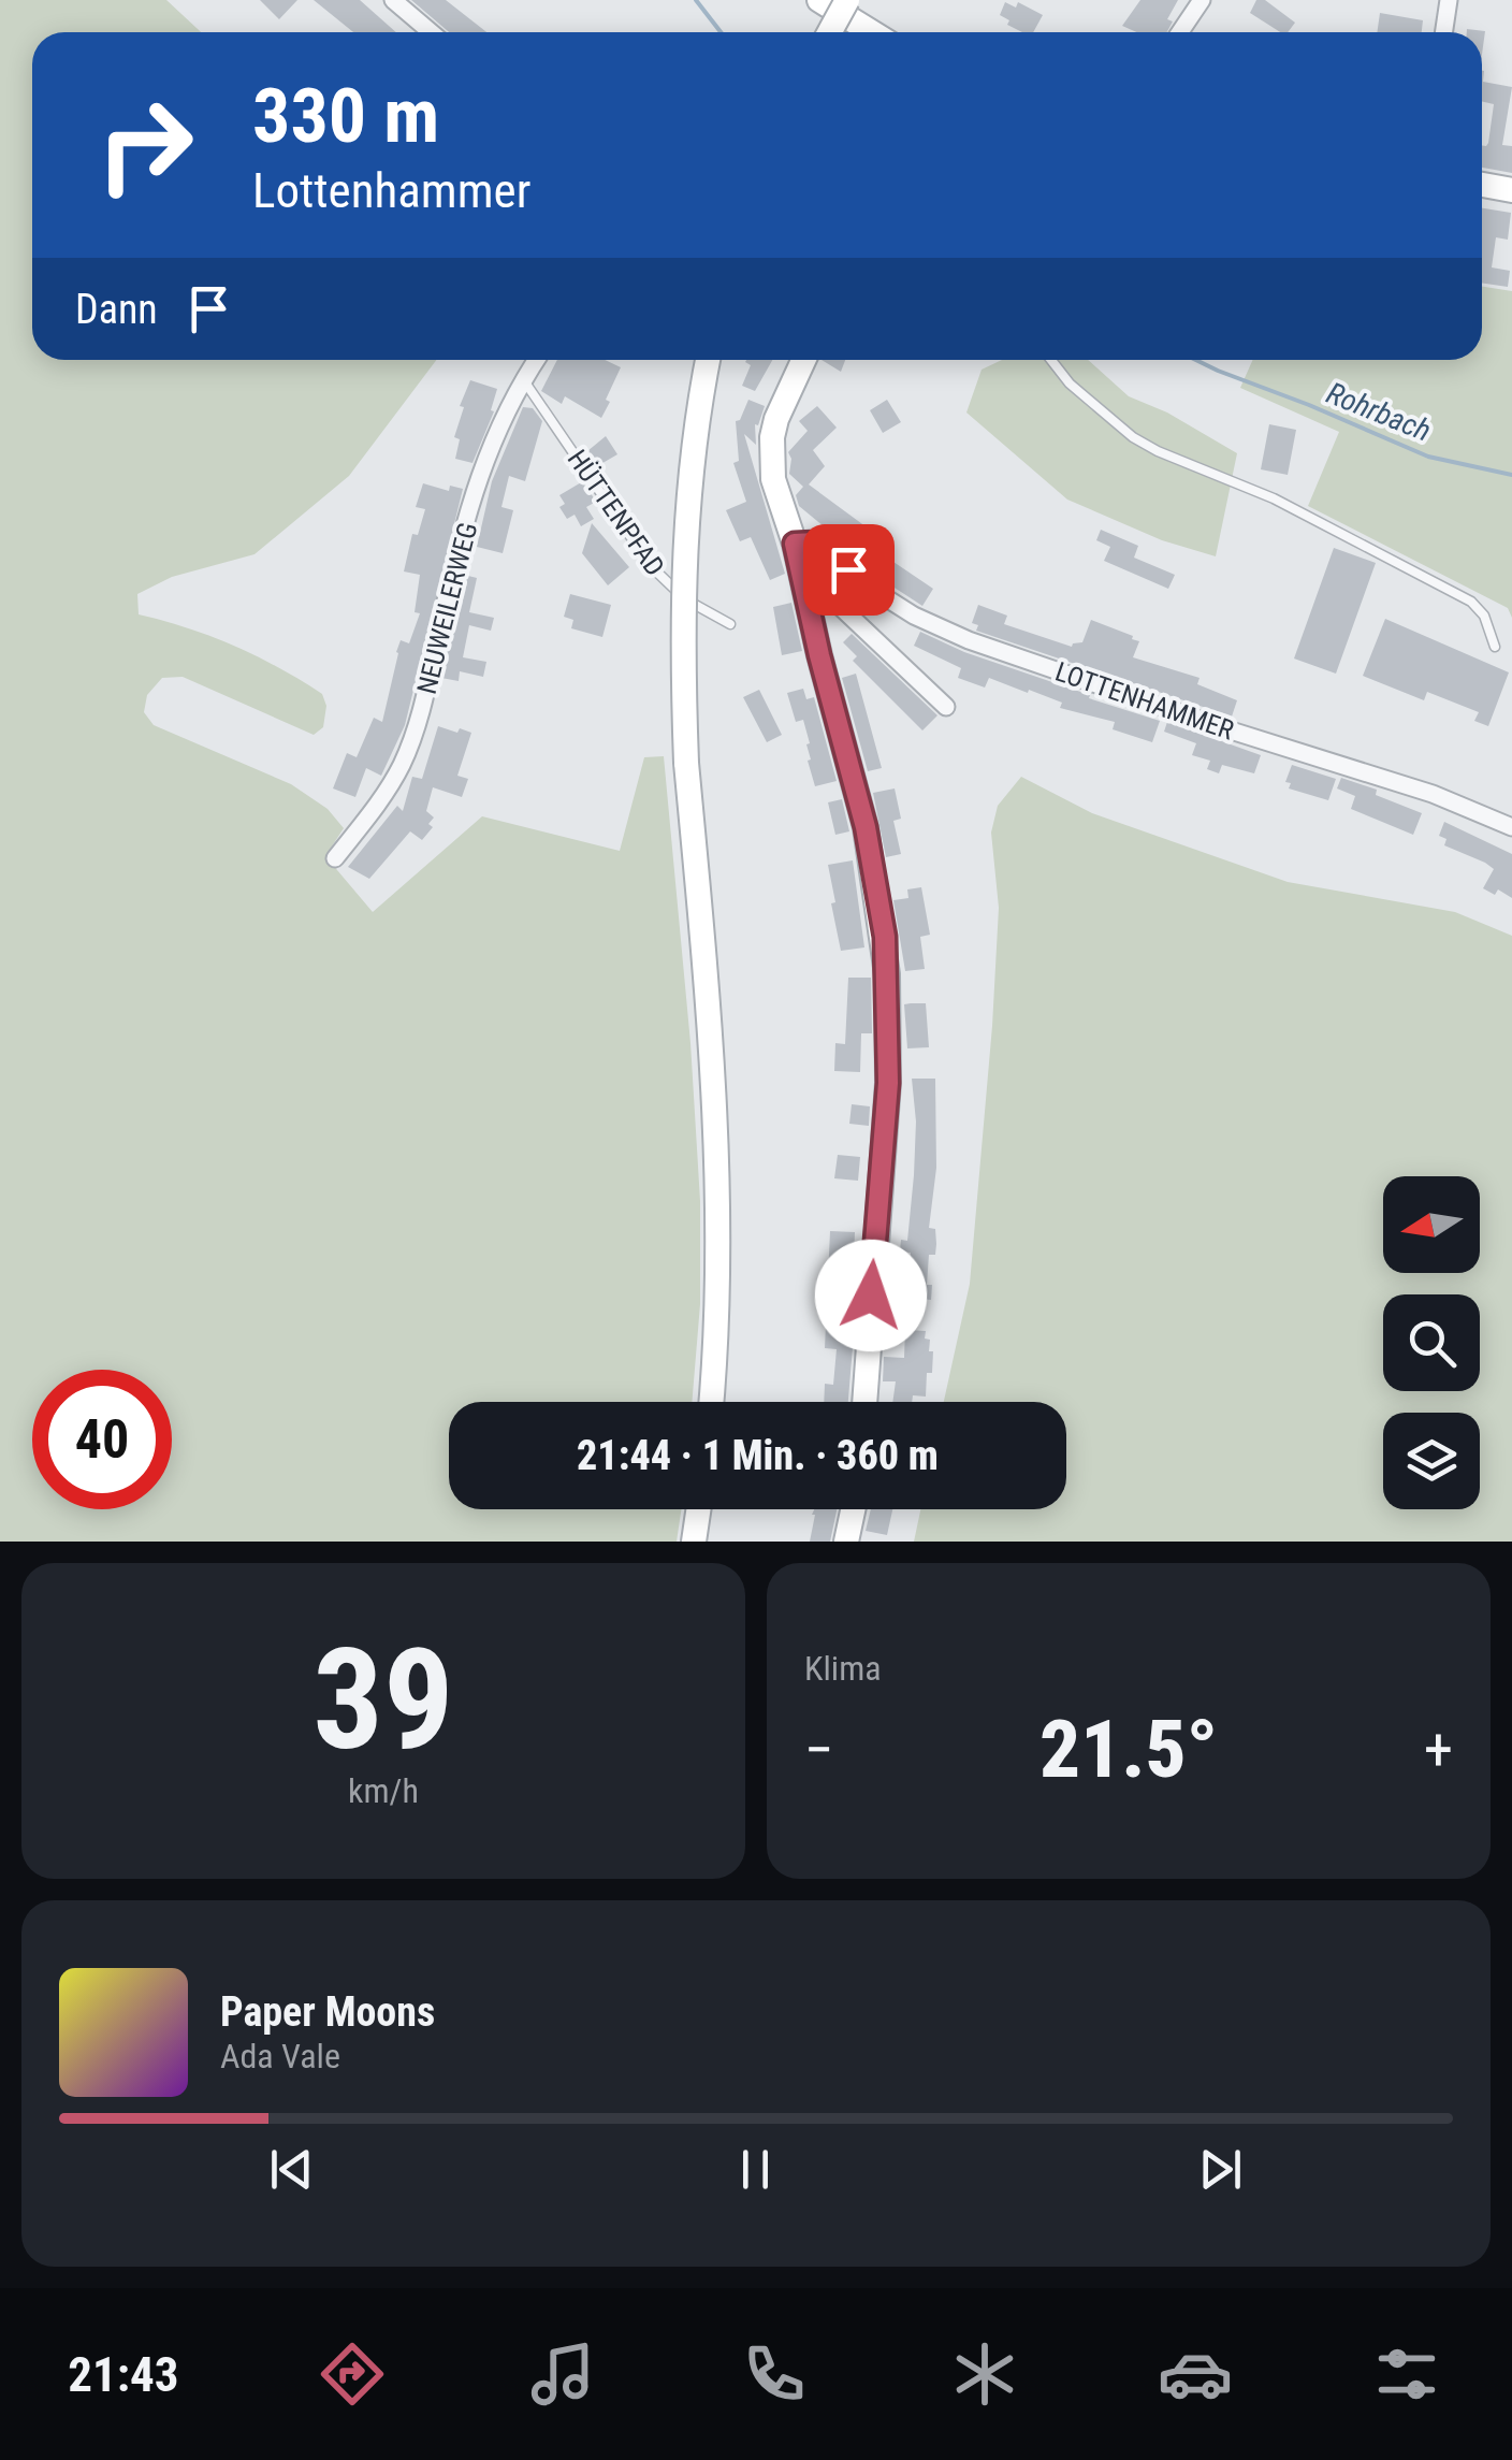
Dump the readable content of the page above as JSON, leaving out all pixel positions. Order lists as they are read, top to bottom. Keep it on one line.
{"streets":{"street":["NEUWEILERWEG","LOTTENHAMMER"],"lane":["HÜTTENPFAD"]},"crossings":[["HÜTTENPFAD","NEUWEILERWEG"]],"water":["Rohrbach"],"north":"left","page":{"turn":["330 m","Lottenhammer"],"then":"Dann","limit":"40","trip":"21:44 · 1 Min. · 360 m","tile":[["39","km/h"],"Klima"],"heat":["−","21.5°","+"],"song":["Paper Moons","Ada Vale"],"tabs":"21:43"}}
